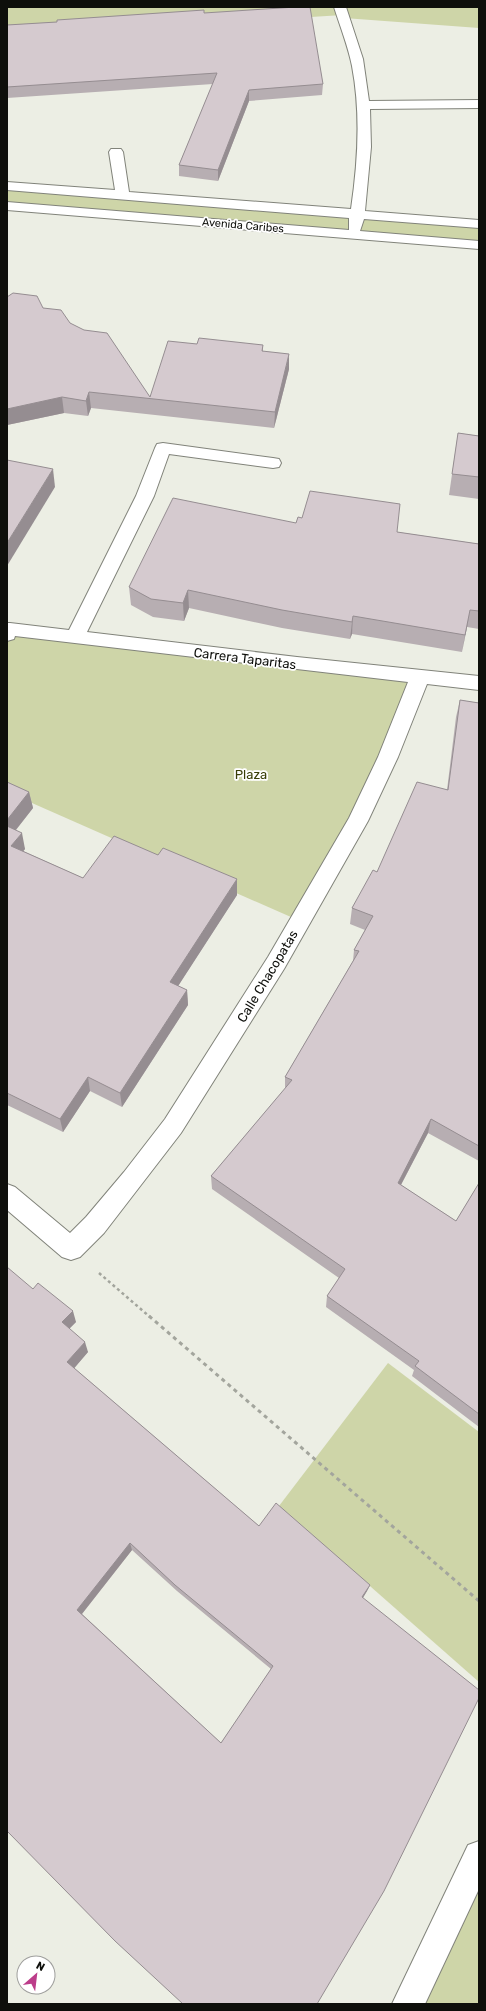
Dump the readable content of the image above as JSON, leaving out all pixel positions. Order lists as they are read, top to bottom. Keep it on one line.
{"streets":{"street":["Avenida Caribes","Carrera Taparitas","Calle Chacopatas"]},"crossings":[["Carrera Taparitas","Calle Chacopatas"]],"parks":["Plaza"],"north":"top right"}
